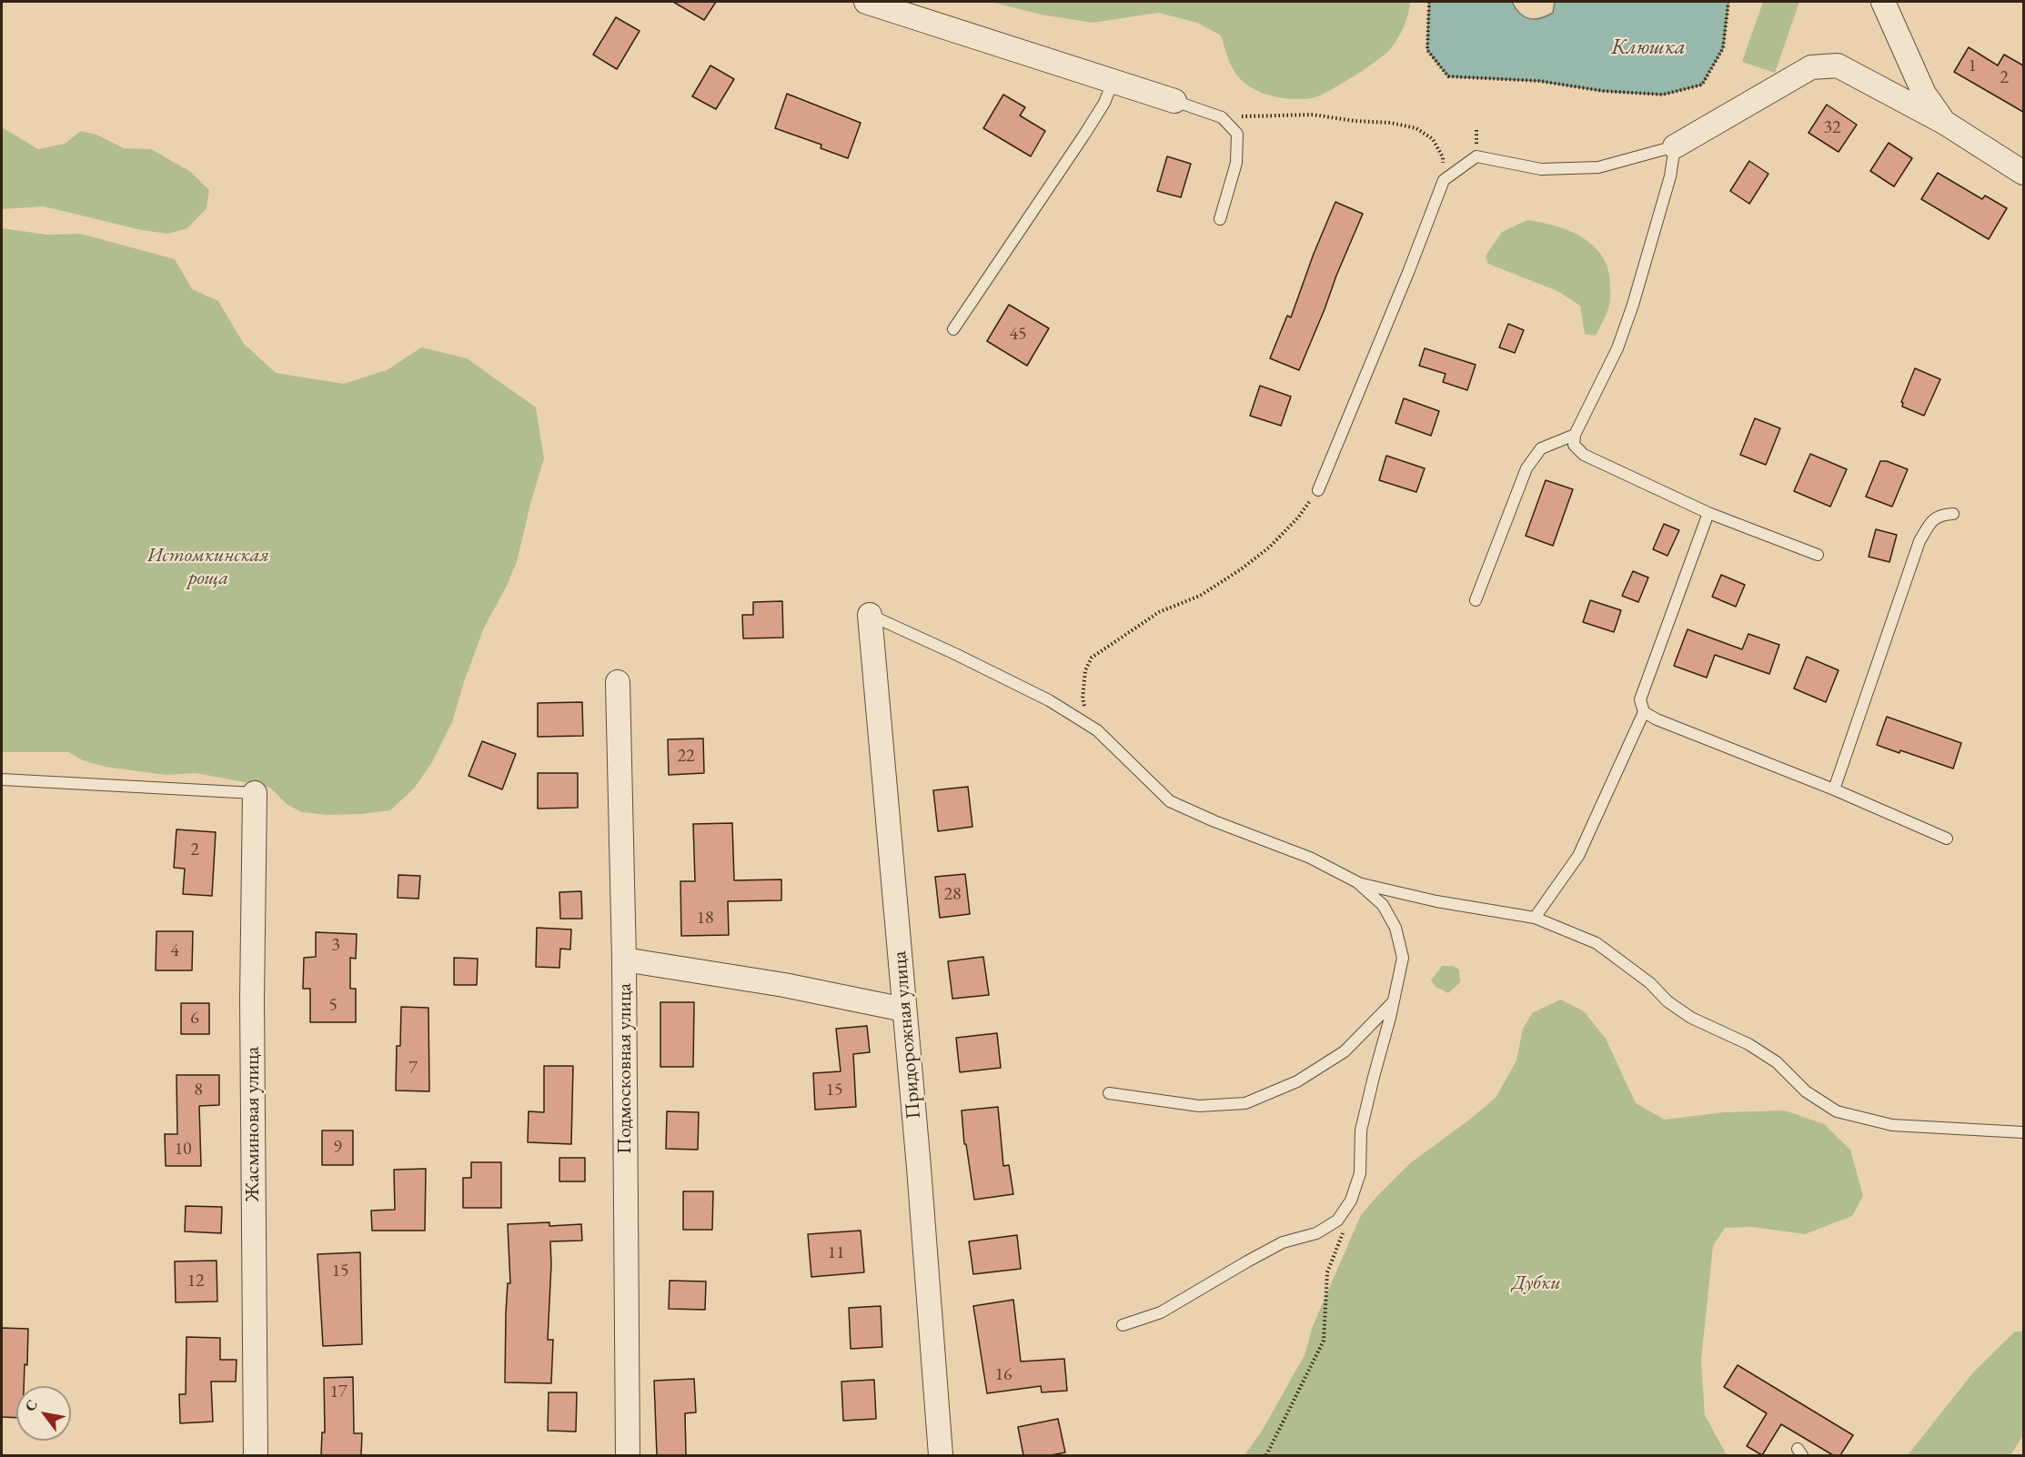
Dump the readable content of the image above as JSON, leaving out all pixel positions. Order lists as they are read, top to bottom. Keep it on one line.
{"streets":{"street":["Придорожная улица","Подмосковная улица","Жасминовая улица"]},"water":["Клюшка"],"parks":["Истомкинская роща","Дубки"],"house_numbers":["1","2","32","45","22","2","28","18","3","4","5","6","7","8","15","9","10","11","15","12","16","17"],"north":"top left"}
